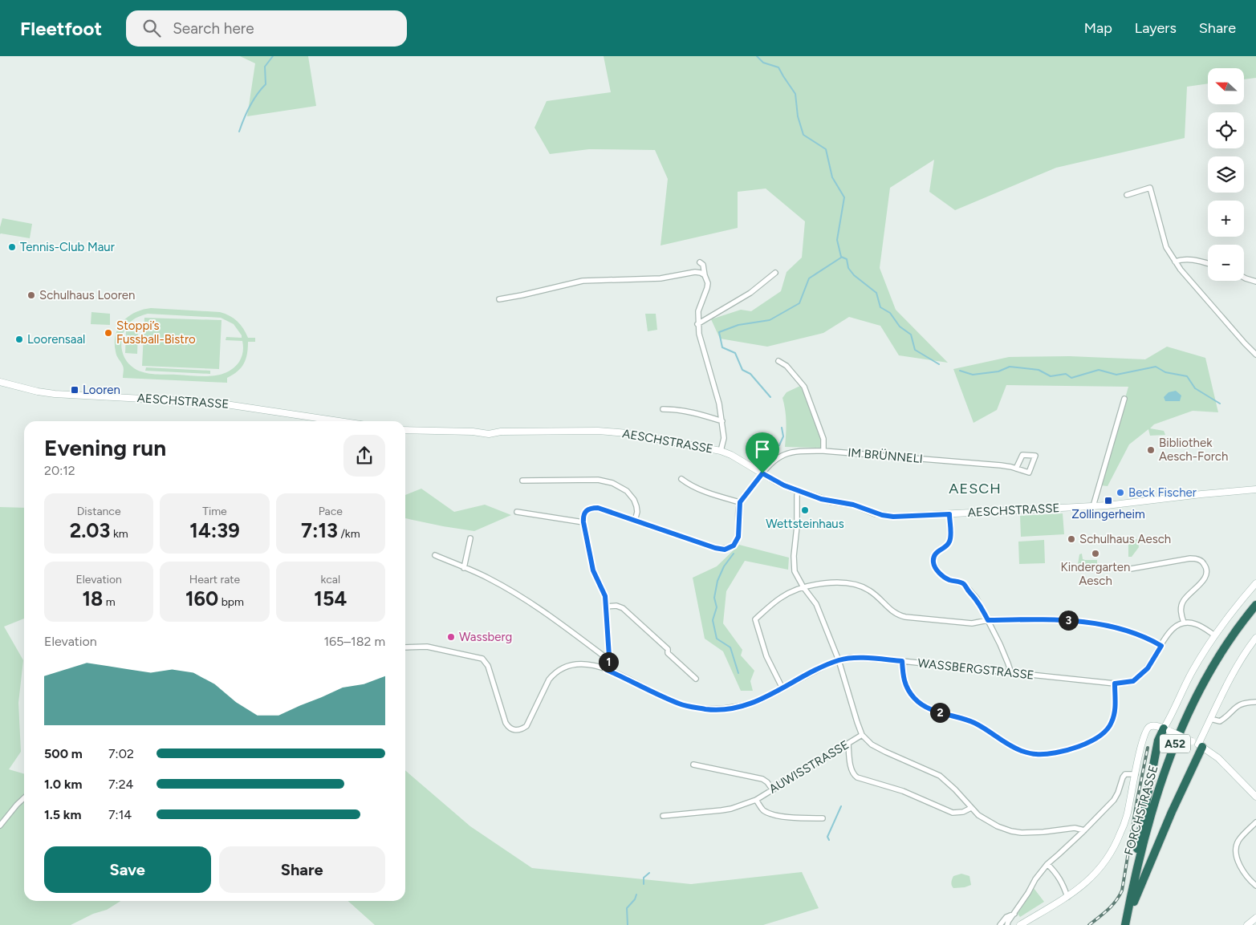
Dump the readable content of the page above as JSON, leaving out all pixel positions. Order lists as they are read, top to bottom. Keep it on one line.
{"streets":{"highway":["A52","FORCHSTRASSE"],"main road":["AESCHSTRASSE"],"street":["IM BRÜNNELI","WASSBERGSTRASSE","AUWISSTRASSE"]},"crossings":[["AESCHSTRASSE","IM BRÜNNELI"]],"districts":["AESCH"],"places":{"other":["Tennis-Club Maur","Schulhaus Looren","Stoppi’s Fussball-Bistro","Loorensaal","Bibliothek Aesch-Forch","Beck Fischer","Wettsteinhaus","Schulhaus Aesch","Kindergarten Aesch","Wassberg"],"transit":["Looren","Zollingerheim"]},"north":"left","page":{"header":"Fleetfoot","search":"Search here","nav":["Map","Layers","Share"],"map_buttons":["+","−"],"heading":["Evening run","20:12"],"stats":[["Distance","2.03 km"],["Time","14:39"],["Pace","7:13 /km"],["Elevation","18 m"],["Heart rate","160 bpm"],["kcal","154"]],"pins":["3","1","2"],"chart":["Elevation","165–182 m"],"list":[{"name":"500 m","note":"7:02"},{"name":"1.0 km","note":"7:24"},{"name":"1.5 km","note":"7:14"}],"buttons":["Save","Share"]}}
